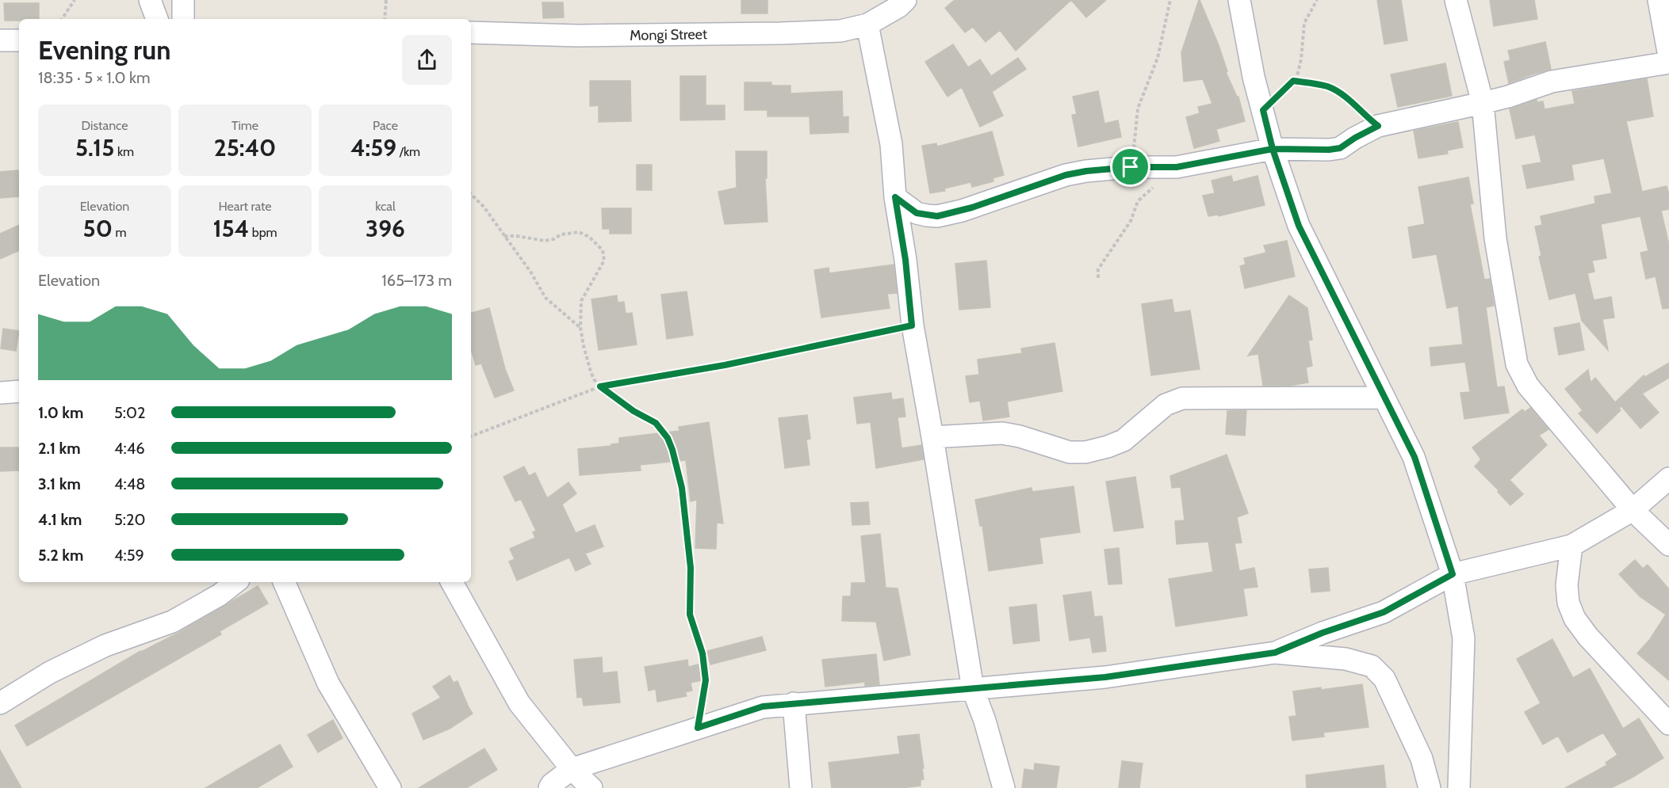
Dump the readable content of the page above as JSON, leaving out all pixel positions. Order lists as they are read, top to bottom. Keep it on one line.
{"streets":{"street":["Mongi Street"]},"page":{"heading":["Evening run","18:35 · 5 × 1.0 km"],"stats":[["Distance","5.15 km"],["Time","25:40"],["Pace","4:59 /km"],["Elevation","50 m"],["Heart rate","154 bpm"],["kcal","396"]],"chart":["Elevation","165–173 m"],"list":[{"name":"1.0 km","note":"5:02"},{"name":"2.1 km","note":"4:46"},{"name":"3.1 km","note":"4:48"},{"name":"4.1 km","note":"5:20"},{"name":"5.2 km","note":"4:59"}]}}
